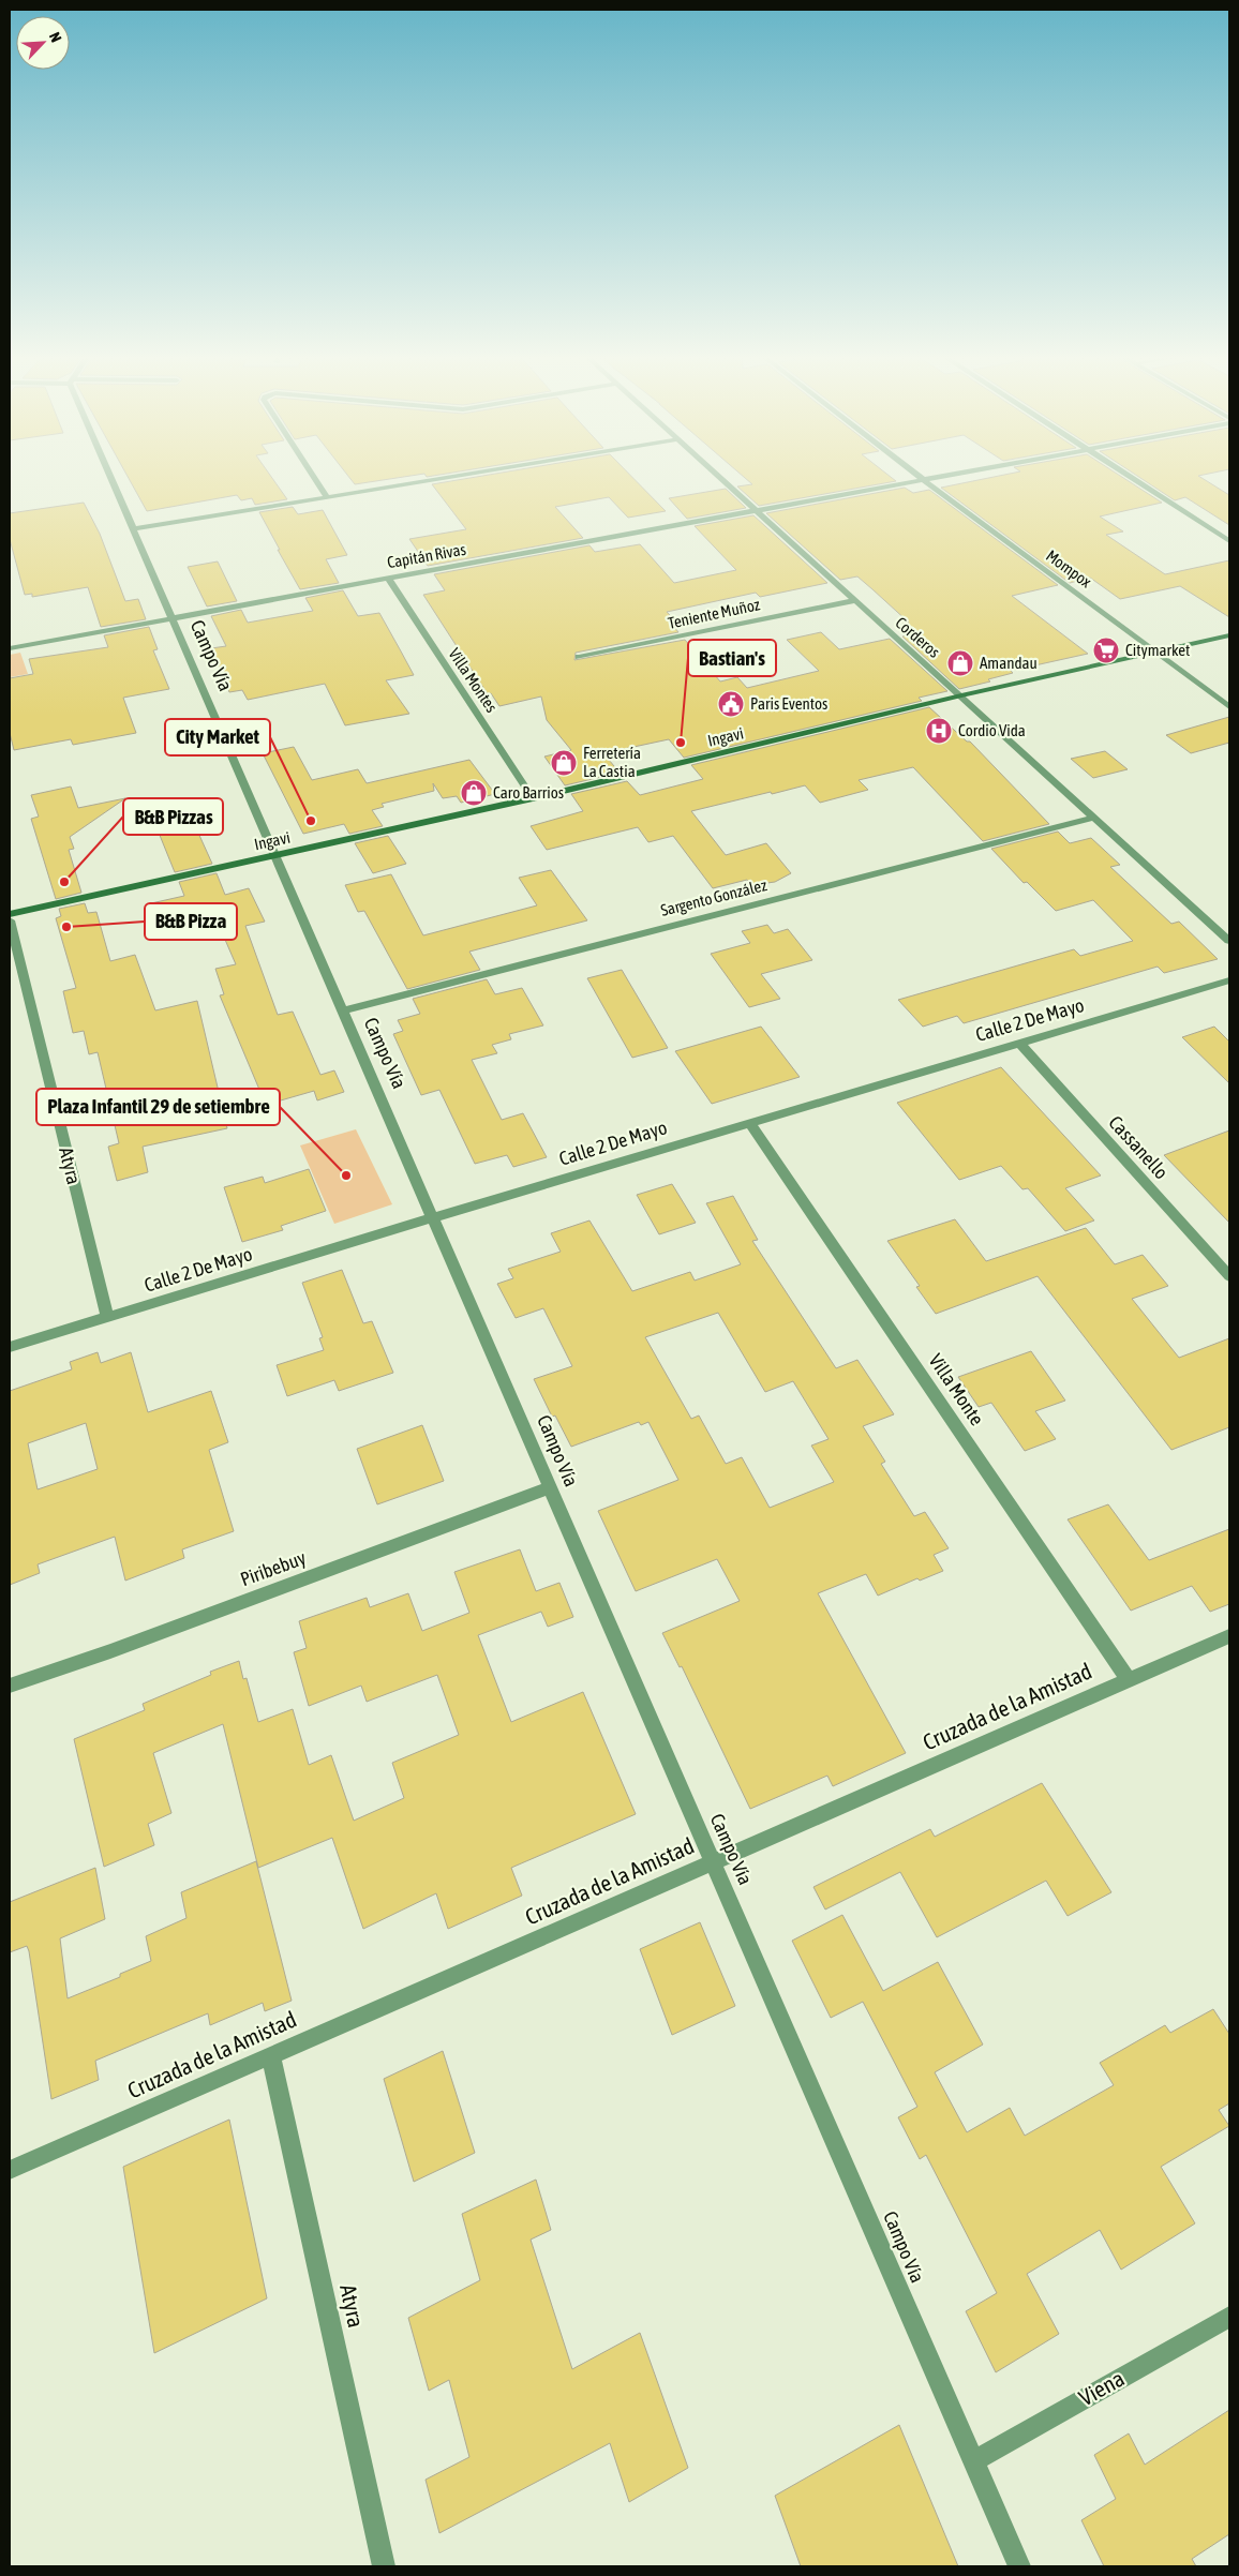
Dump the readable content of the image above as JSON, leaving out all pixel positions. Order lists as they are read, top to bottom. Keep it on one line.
{"streets":{"main road":["Ingavi"],"street":["Capitán Rivas","Mompox","Teniente Muñoz","Corderos","Campo Vía","Villa Montes","Sargento González","Calle 2 De Mayo","Cassanello","Atyra","Villa Monte","Piribebuy","Cruzada de la Amistad","Viena"]},"crossings":[["Capitán Rivas","Mompox"],["Capitán Rivas","Corderos"],["Capitán Rivas","Campo Vía"],["Capitán Rivas","Villa Montes"],["Mompox","Ingavi"],["Teniente Muñoz","Corderos"],["Corderos","Ingavi"],["Corderos","Sargento González"],["Campo Vía","Ingavi"],["Campo Vía","Sargento González"],["Campo Vía","Calle 2 De Mayo"],["Campo Vía","Piribebuy"],["Campo Vía","Cruzada de la Amistad"],["Campo Vía","Viena"],["Villa Montes","Ingavi"],["Calle 2 De Mayo","Cassanello"],["Calle 2 De Mayo","Atyra"],["Calle 2 De Mayo","Villa Monte"],["Atyra","Cruzada de la Amistad"],["Villa Monte","Cruzada de la Amistad"]],"places":{"supermarket":["Citymarket"],"shop":["Amandau","Ferretería La Castia","Caro Barrios"],"public building":["Paris Eventos"],"hospital":["Cordio Vida"],"other":["Bastian's","City Market","B&B Pizzas","B&B Pizza","Plaza Infantil 29 de setiembre"]},"north":"top right"}
